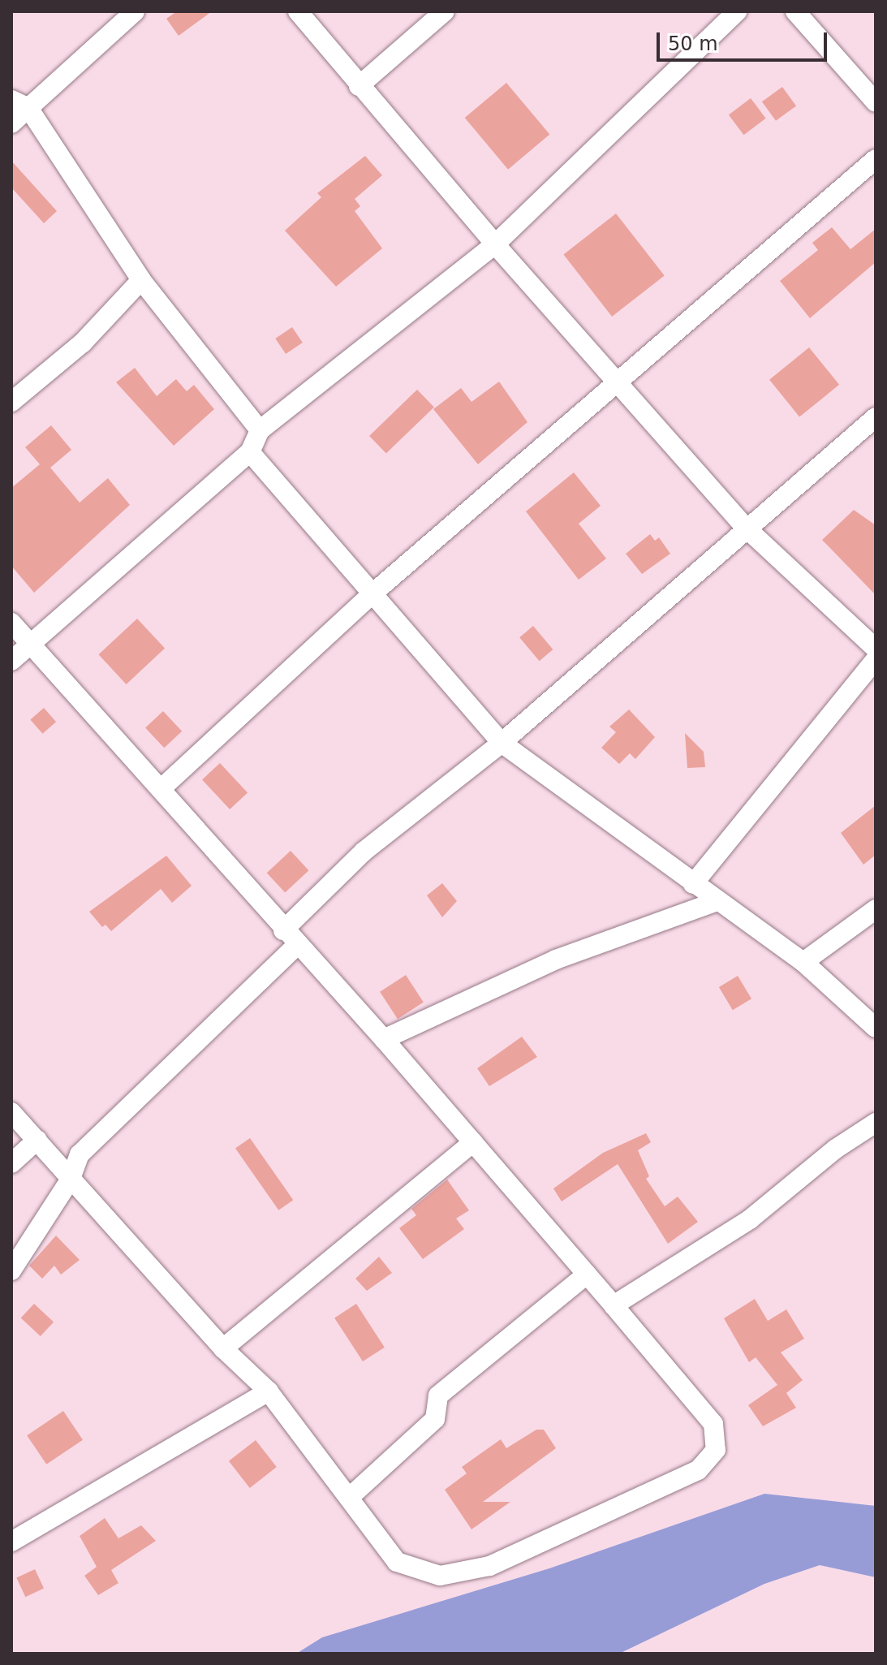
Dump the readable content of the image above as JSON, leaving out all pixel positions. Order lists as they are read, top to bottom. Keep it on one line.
{"scale_bar":"50 m"}
